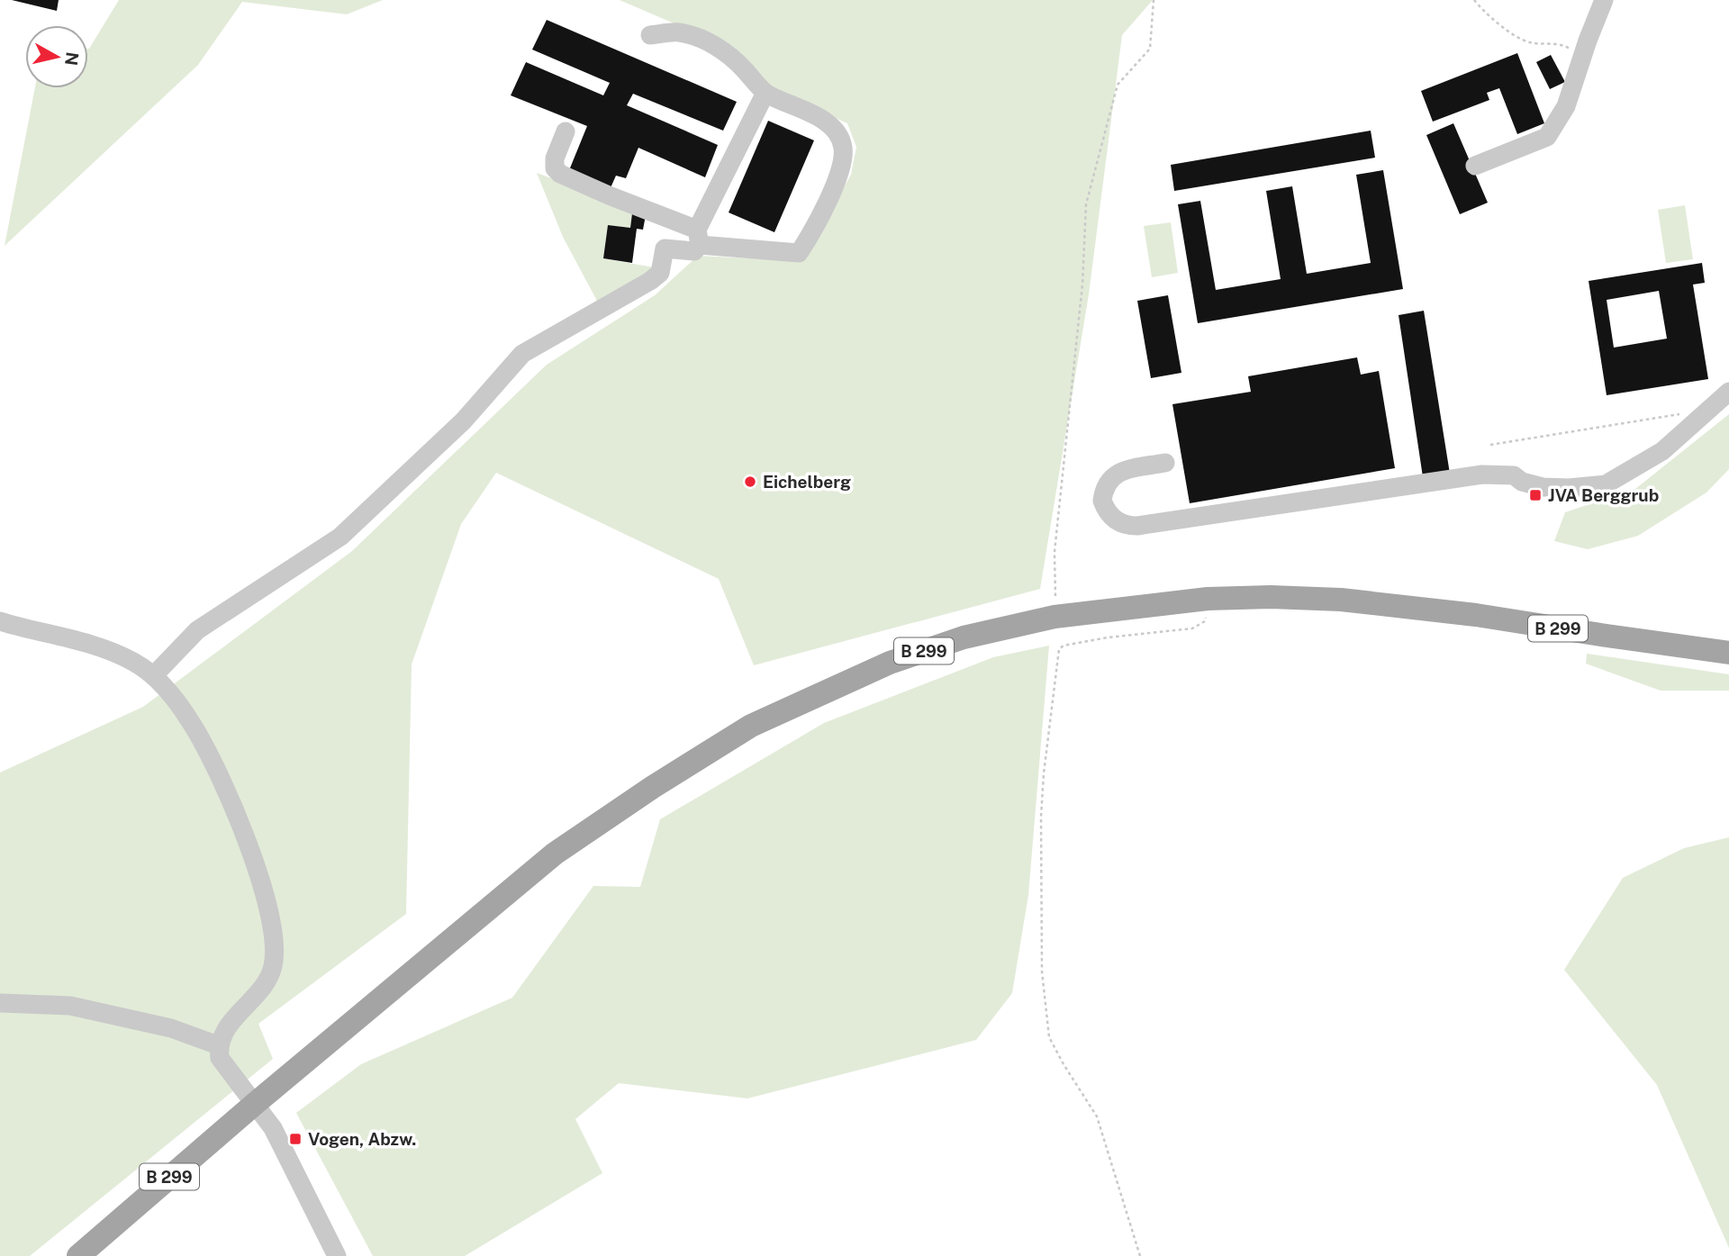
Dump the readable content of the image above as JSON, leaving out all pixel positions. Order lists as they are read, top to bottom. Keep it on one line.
{"streets":{"main road":["B 299"]},"places":{"other":["Eichelberg"],"transit":["JVA Berggrub","Vogen, Abzw."]},"north":"right"}
